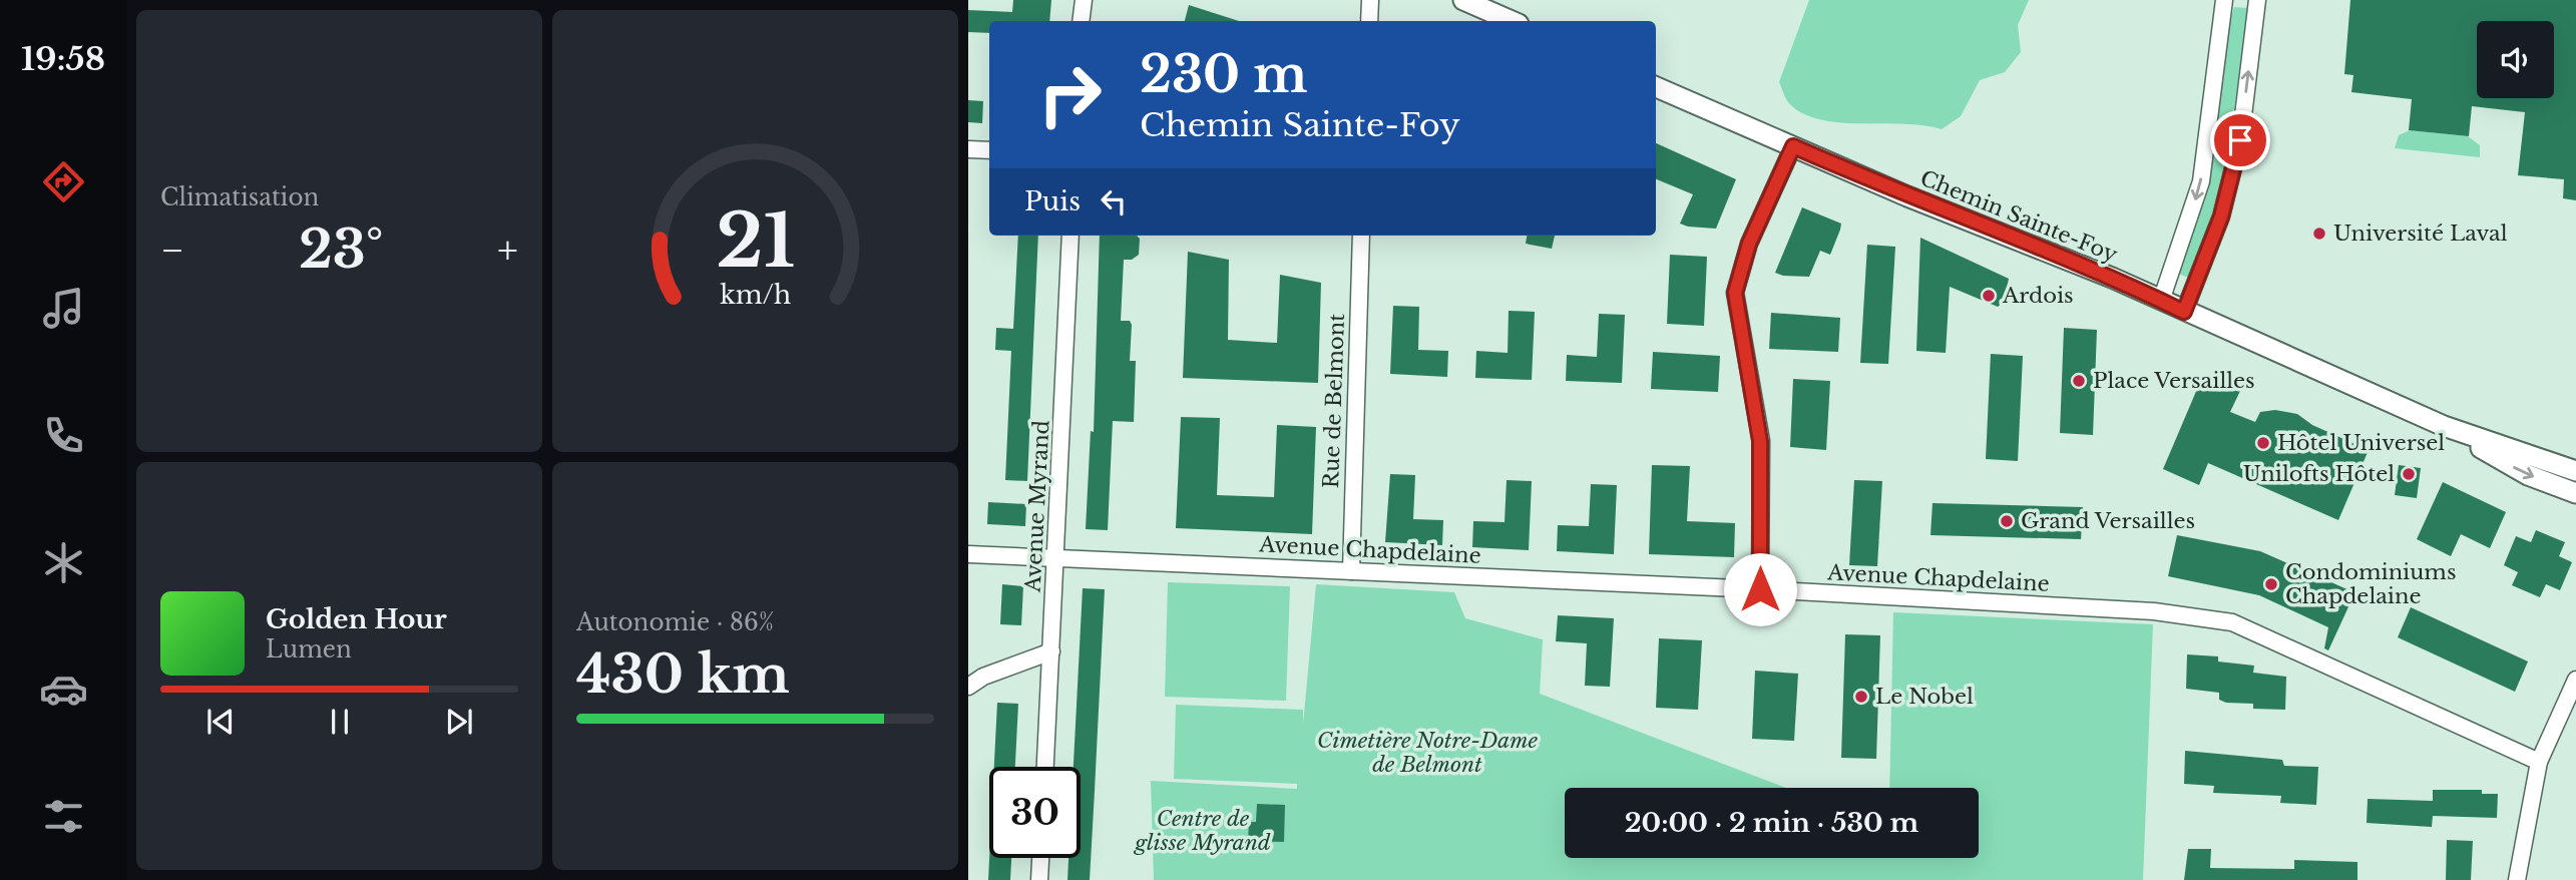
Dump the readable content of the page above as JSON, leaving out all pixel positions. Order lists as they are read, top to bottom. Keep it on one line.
{"streets":{"main road":["Chemin Sainte-Foy"],"street":["Rue de Belmont","Avenue Myrand","Avenue Chapdelaine"]},"crossings":[["Rue de Belmont","Avenue Chapdelaine"],["Avenue Myrand","Avenue Chapdelaine"]],"parks":["Cimetière Notre-Dame de Belmont","Centre de glisse Myrand"],"places":["Université Laval","Ardois","Place Versailles","Hôtel Universel","Unilofts Hôtel","Grand Versailles","Condominiums Chapdelaine","Le Nobel"],"page":{"tabs":"19:58","tile":["Climatisation",["Autonomie · 86%","430 km"]],"turn":["230 m","Chemin Sainte-Foy"],"then":"Puis","heat":["−","23°","+"],"song":["Golden Hour","Lumen"],"limit":"30","trip":"20:00 · 2 min · 530 m","gauge":["21","km/h"]}}
